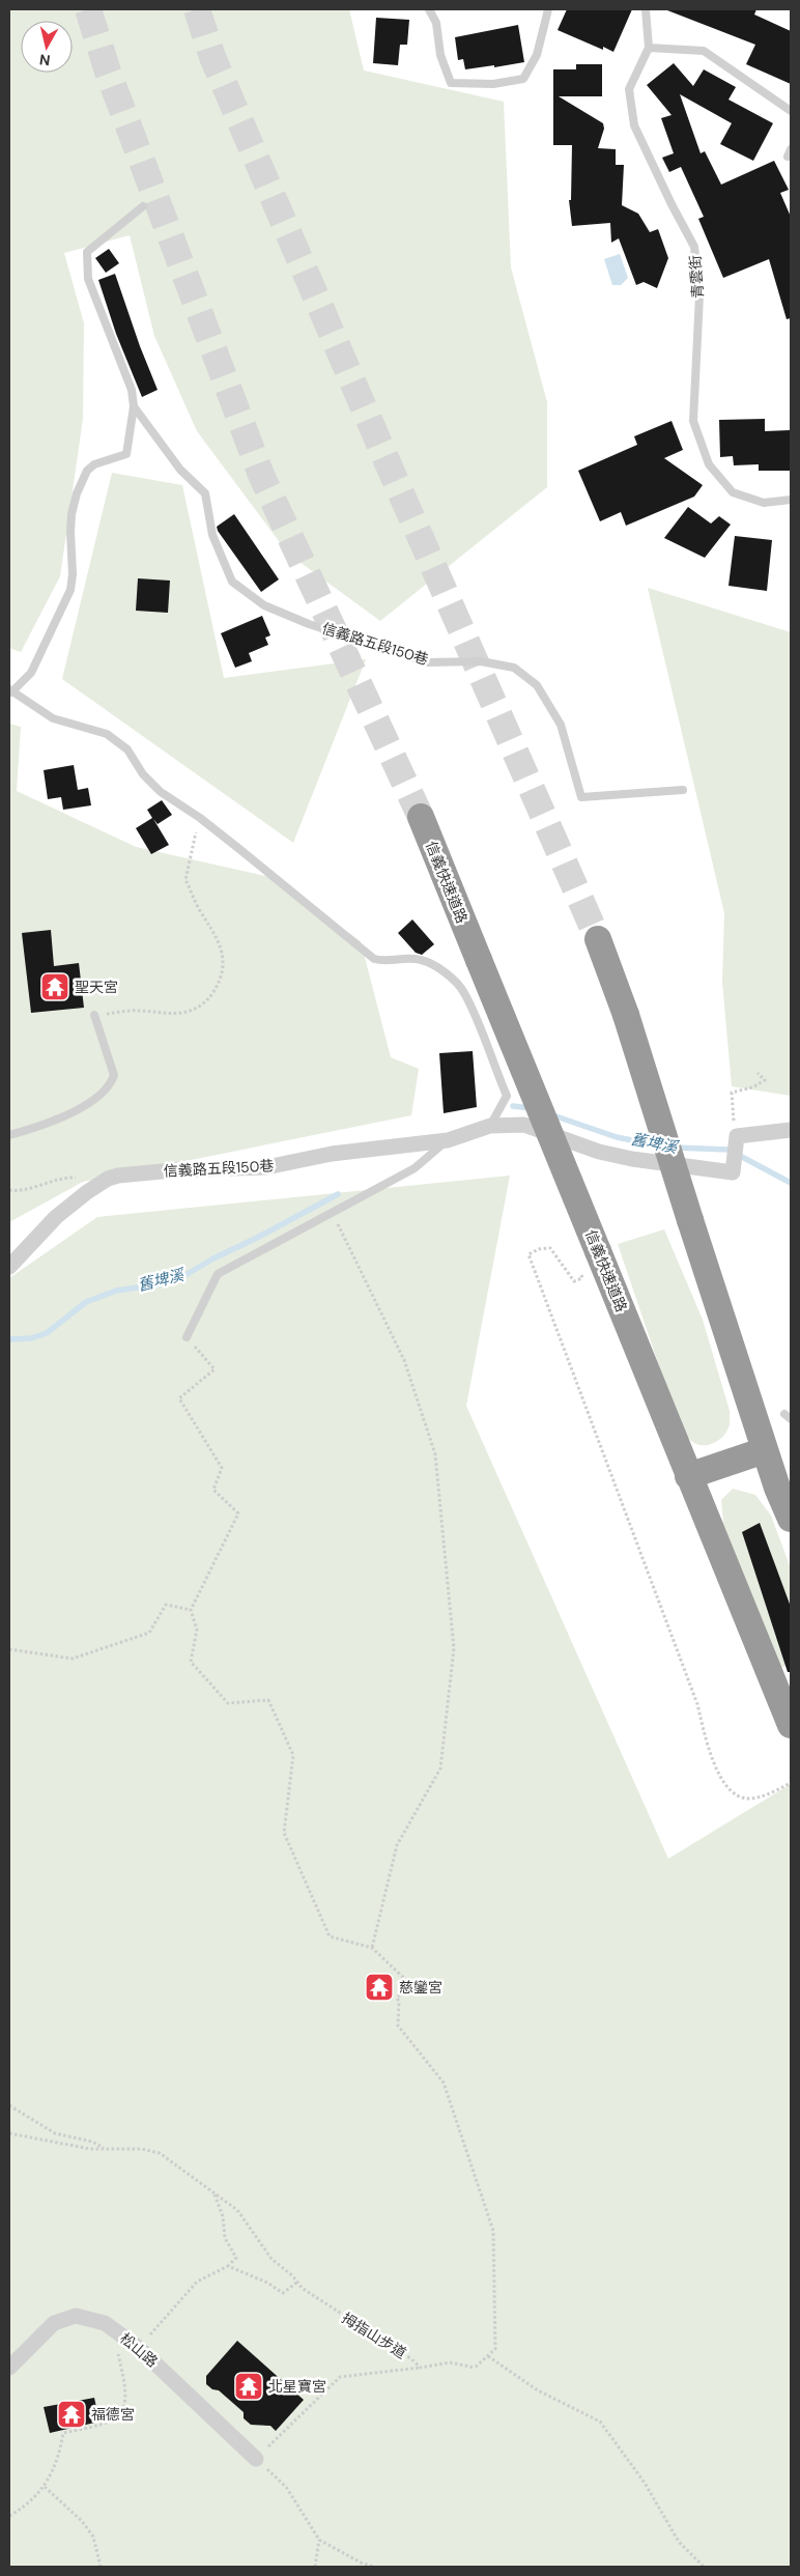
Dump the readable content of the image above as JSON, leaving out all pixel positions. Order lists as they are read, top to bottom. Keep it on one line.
{"streets":{"highway":["信義快速道路"],"street":["信義路五段150巷","松山路"],"lane":["青雲街"],"path":["拇指山步道"]},"water":["舊埤溪"],"places":{"temple":["聖天宮","慈鑾宮","北星寶宮","福德宮"]},"north":"bottom"}
